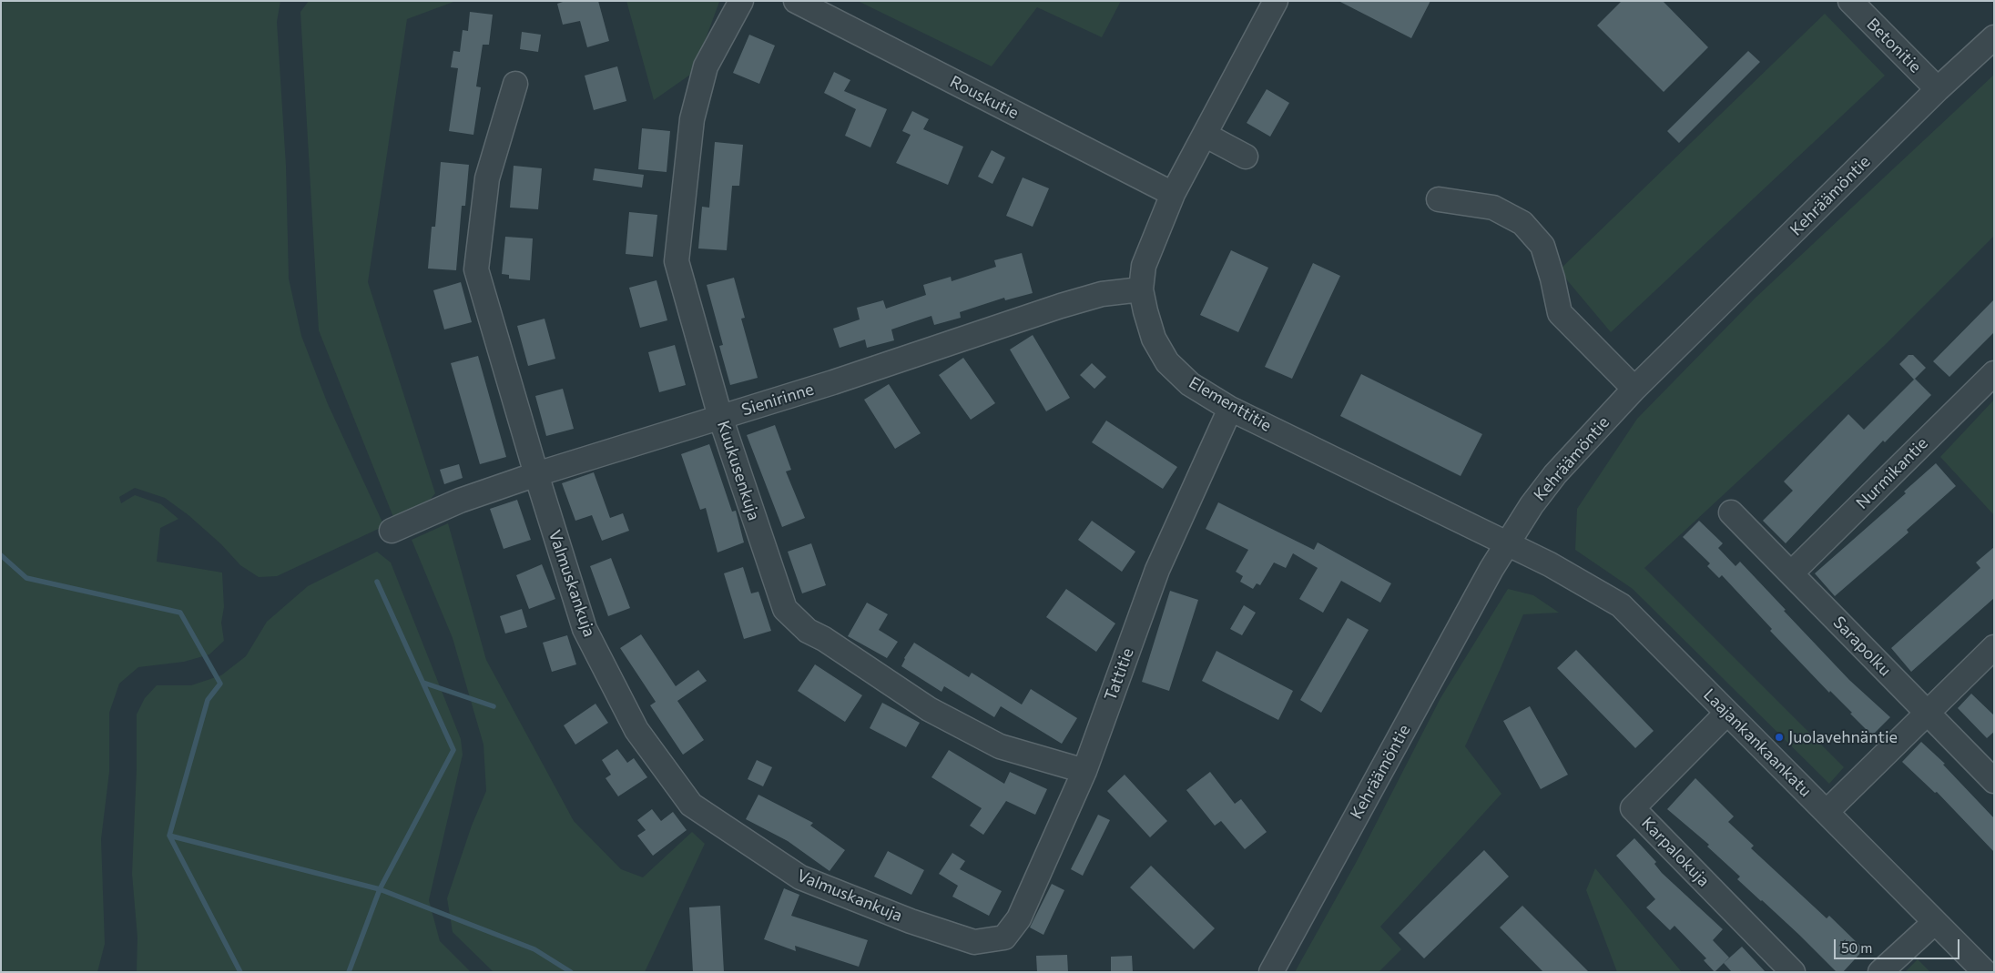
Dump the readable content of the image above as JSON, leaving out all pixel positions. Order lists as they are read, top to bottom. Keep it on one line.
{"streets":{"street":["Betonitie","Rouskutie","Kehräämöntie","Sienirinne","Elementtitie","Kuukusenkuja","Nurmikantie","Valmuskankuja","Sarapolku","Tattitie","Laajankankaankatu","Karpalokuja"]},"crossings":[["Betonitie","Kehräämöntie"],["Rouskutie","Elementtitie"],["Kehräämöntie","Elementtitie"],["Kehräämöntie","Laajankankaankatu"],["Sienirinne","Elementtitie"],["Sienirinne","Kuukusenkuja"],["Sienirinne","Valmuskankuja"],["Elementtitie","Tattitie"],["Elementtitie","Laajankankaankatu"],["Kuukusenkuja","Tattitie"],["Nurmikantie","Sarapolku"],["Valmuskankuja","Tattitie"],["Laajankankaankatu","Karpalokuja"]],"places":["Juolavehnäntie"],"scale_bar":"50 m"}
